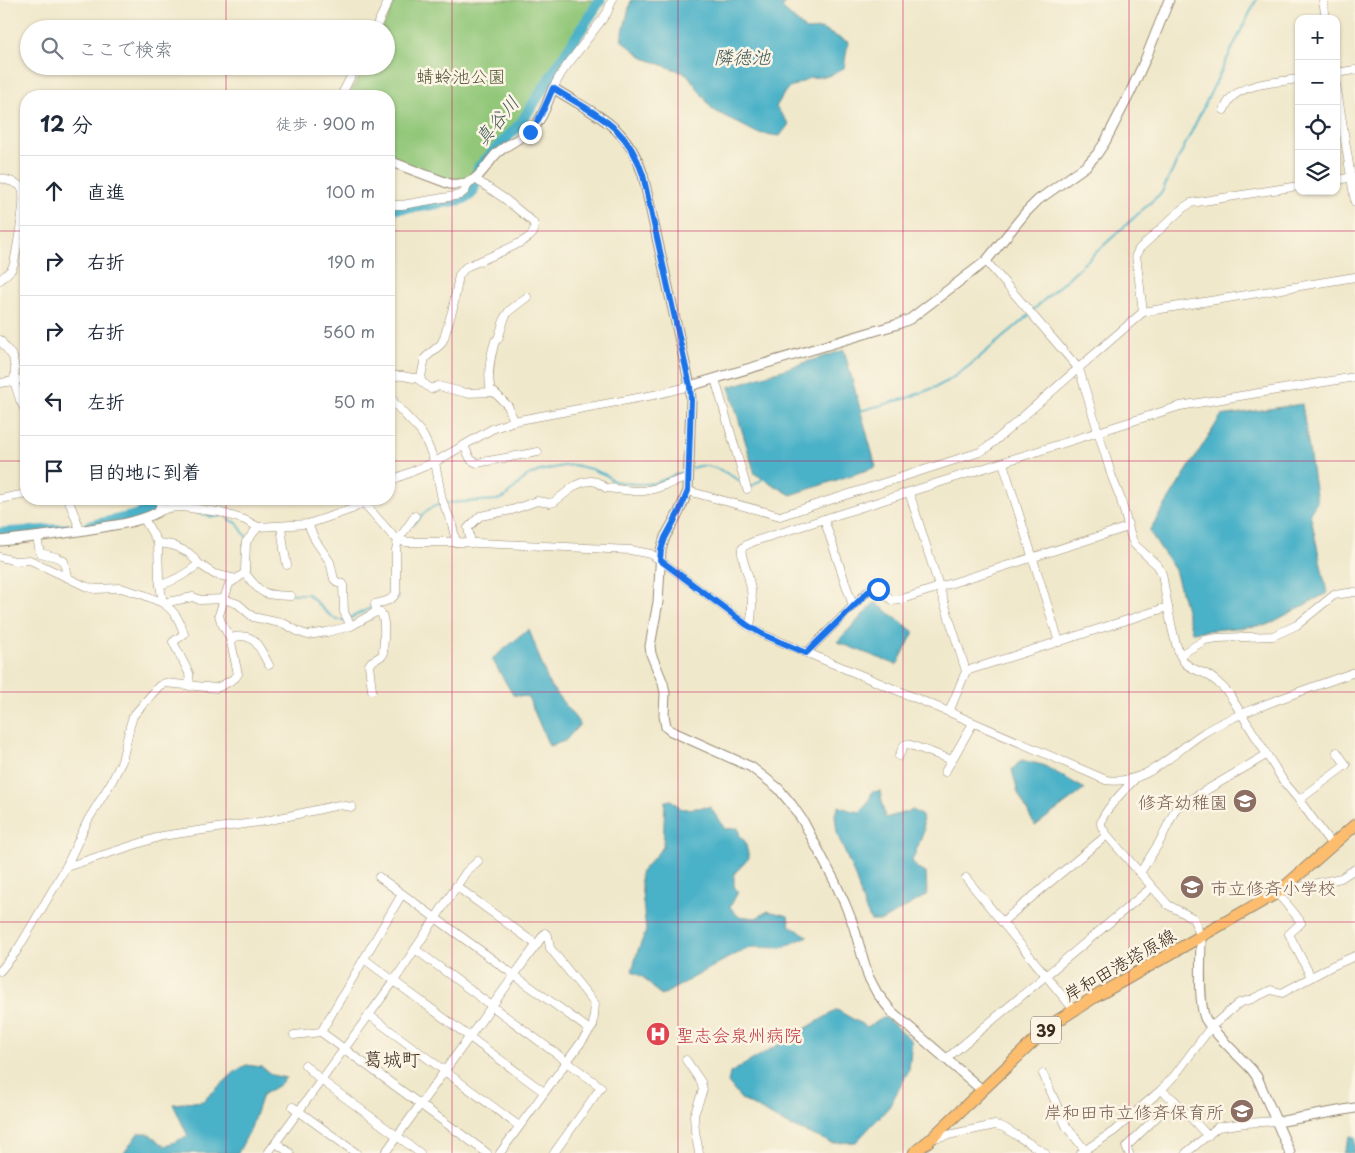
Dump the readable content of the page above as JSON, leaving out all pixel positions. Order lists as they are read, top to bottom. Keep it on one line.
{"streets":{"main road":["岸和田港塔原線","39"]},"districts":["葛城町"],"water":["隣徳池","真谷川"],"parks":["蜻蛉池公園"],"places":{"school or university":["修斉幼稚園","市立修斉小学校","岸和田市立修斉保育所"],"hospital":["聖志会泉州病院"]},"page":{"map_buttons":["+","−"],"search":"ここで検索","heading":["12 分","徒歩 · 900 m"],"list":[["直進","100 m"],["右折","190 m"],["右折","560 m"],["左折","50 m"],"目的地に到着"]}}
